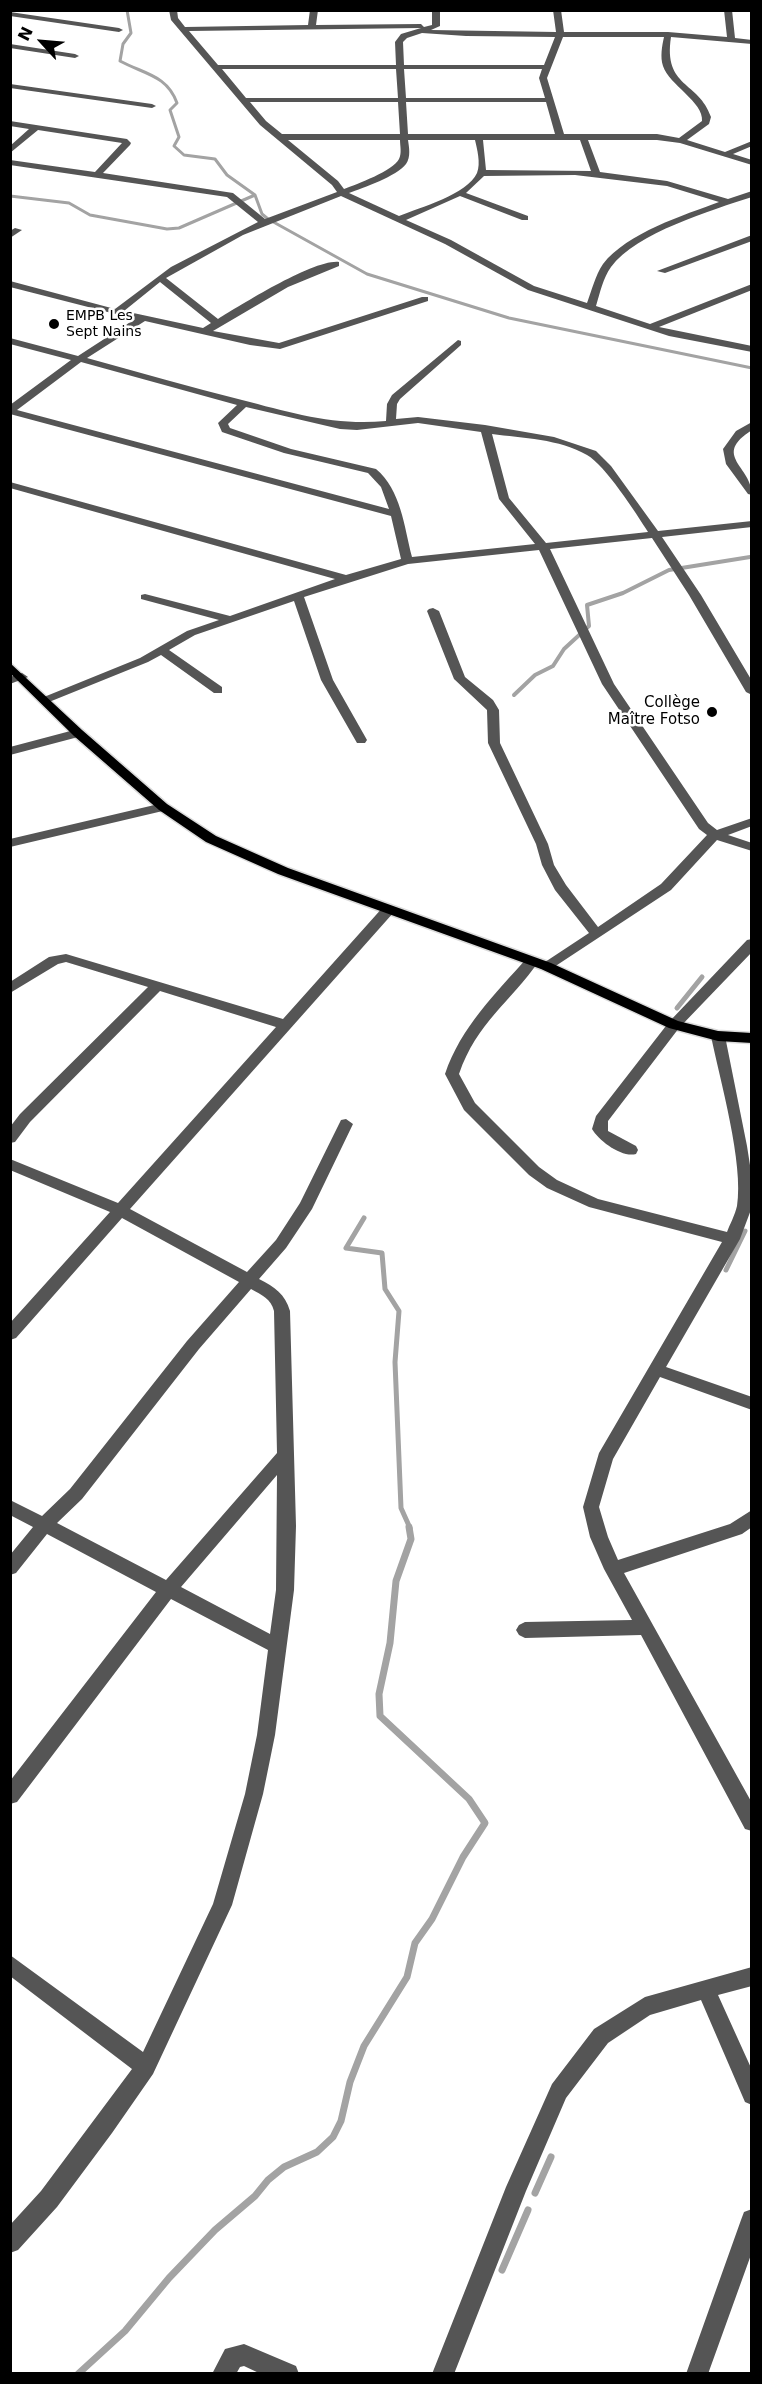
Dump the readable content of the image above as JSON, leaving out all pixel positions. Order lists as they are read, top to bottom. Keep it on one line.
{"places":["EMPB Les Sept Nains","Collège Maître Fotso"],"north":"top left"}
